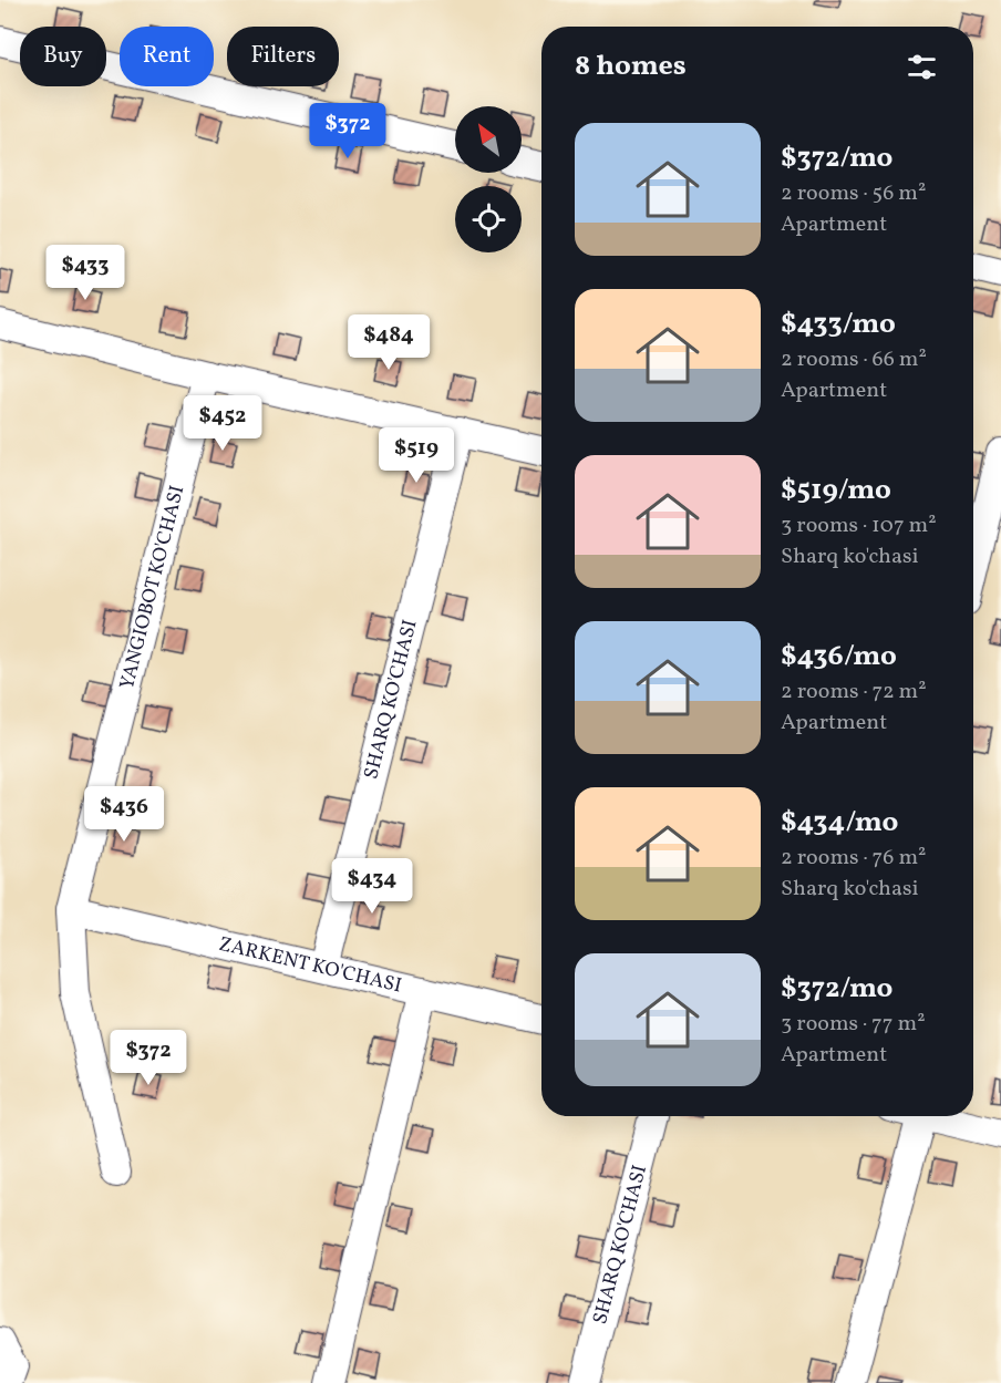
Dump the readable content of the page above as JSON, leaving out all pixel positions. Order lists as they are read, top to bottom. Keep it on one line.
{"streets":{"street":["YANGIOBOT KO'CHASI","SHARQ KO'CHASI","ZARKENT KO'CHASI"]},"crossings":[["YANGIOBOT KO'CHASI","ZARKENT KO'CHASI"],["SHARQ KO'CHASI","ZARKENT KO'CHASI"]],"north":"top left","page":{"chip":["Buy","Rent","Filters"],"heading":"8 homes","price":["$372","$433","$484","$452","$519","$436","$434","$372"],"list":[{"name":"$372/mo","note":"2 rooms · 56 m² · Apartment"},{"name":"$433/mo","note":"2 rooms · 66 m² · Apartment"},{"name":"$519/mo","note":"3 rooms · 107 m² · Sharq ko'chasi"},{"name":"$436/mo","note":"2 rooms · 72 m² · Apartment"},{"name":"$434/mo","note":"2 rooms · 76 m² · Sharq ko'chasi"},{"name":"$372/mo","note":"3 rooms · 77 m² · Apartment"}]}}
